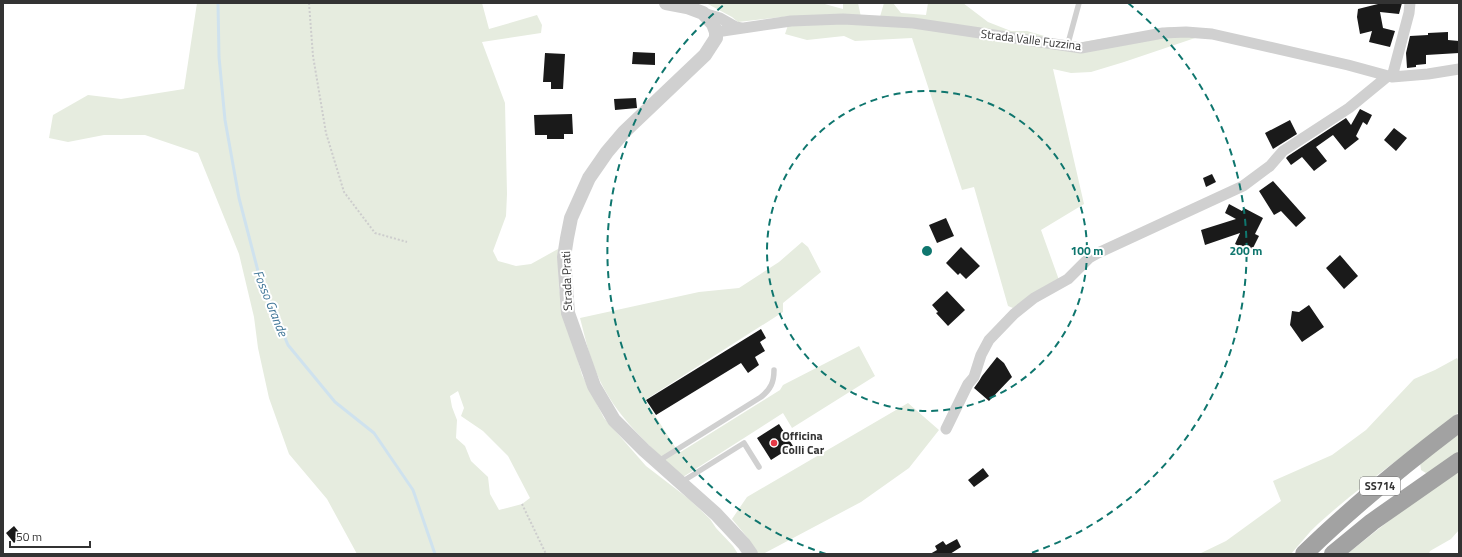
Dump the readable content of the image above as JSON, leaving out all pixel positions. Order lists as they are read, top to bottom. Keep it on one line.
{"streets":{"highway":["SS714"],"street":["Strada Valle Fuzzina","Strada Prati"]},"crossings":[["Strada Valle Fuzzina","Strada Prati"]],"water":["Fosso Grande"],"places":["Officina Colli Car"],"scale_bar":"50 m","rings":["100 m","200 m"]}
